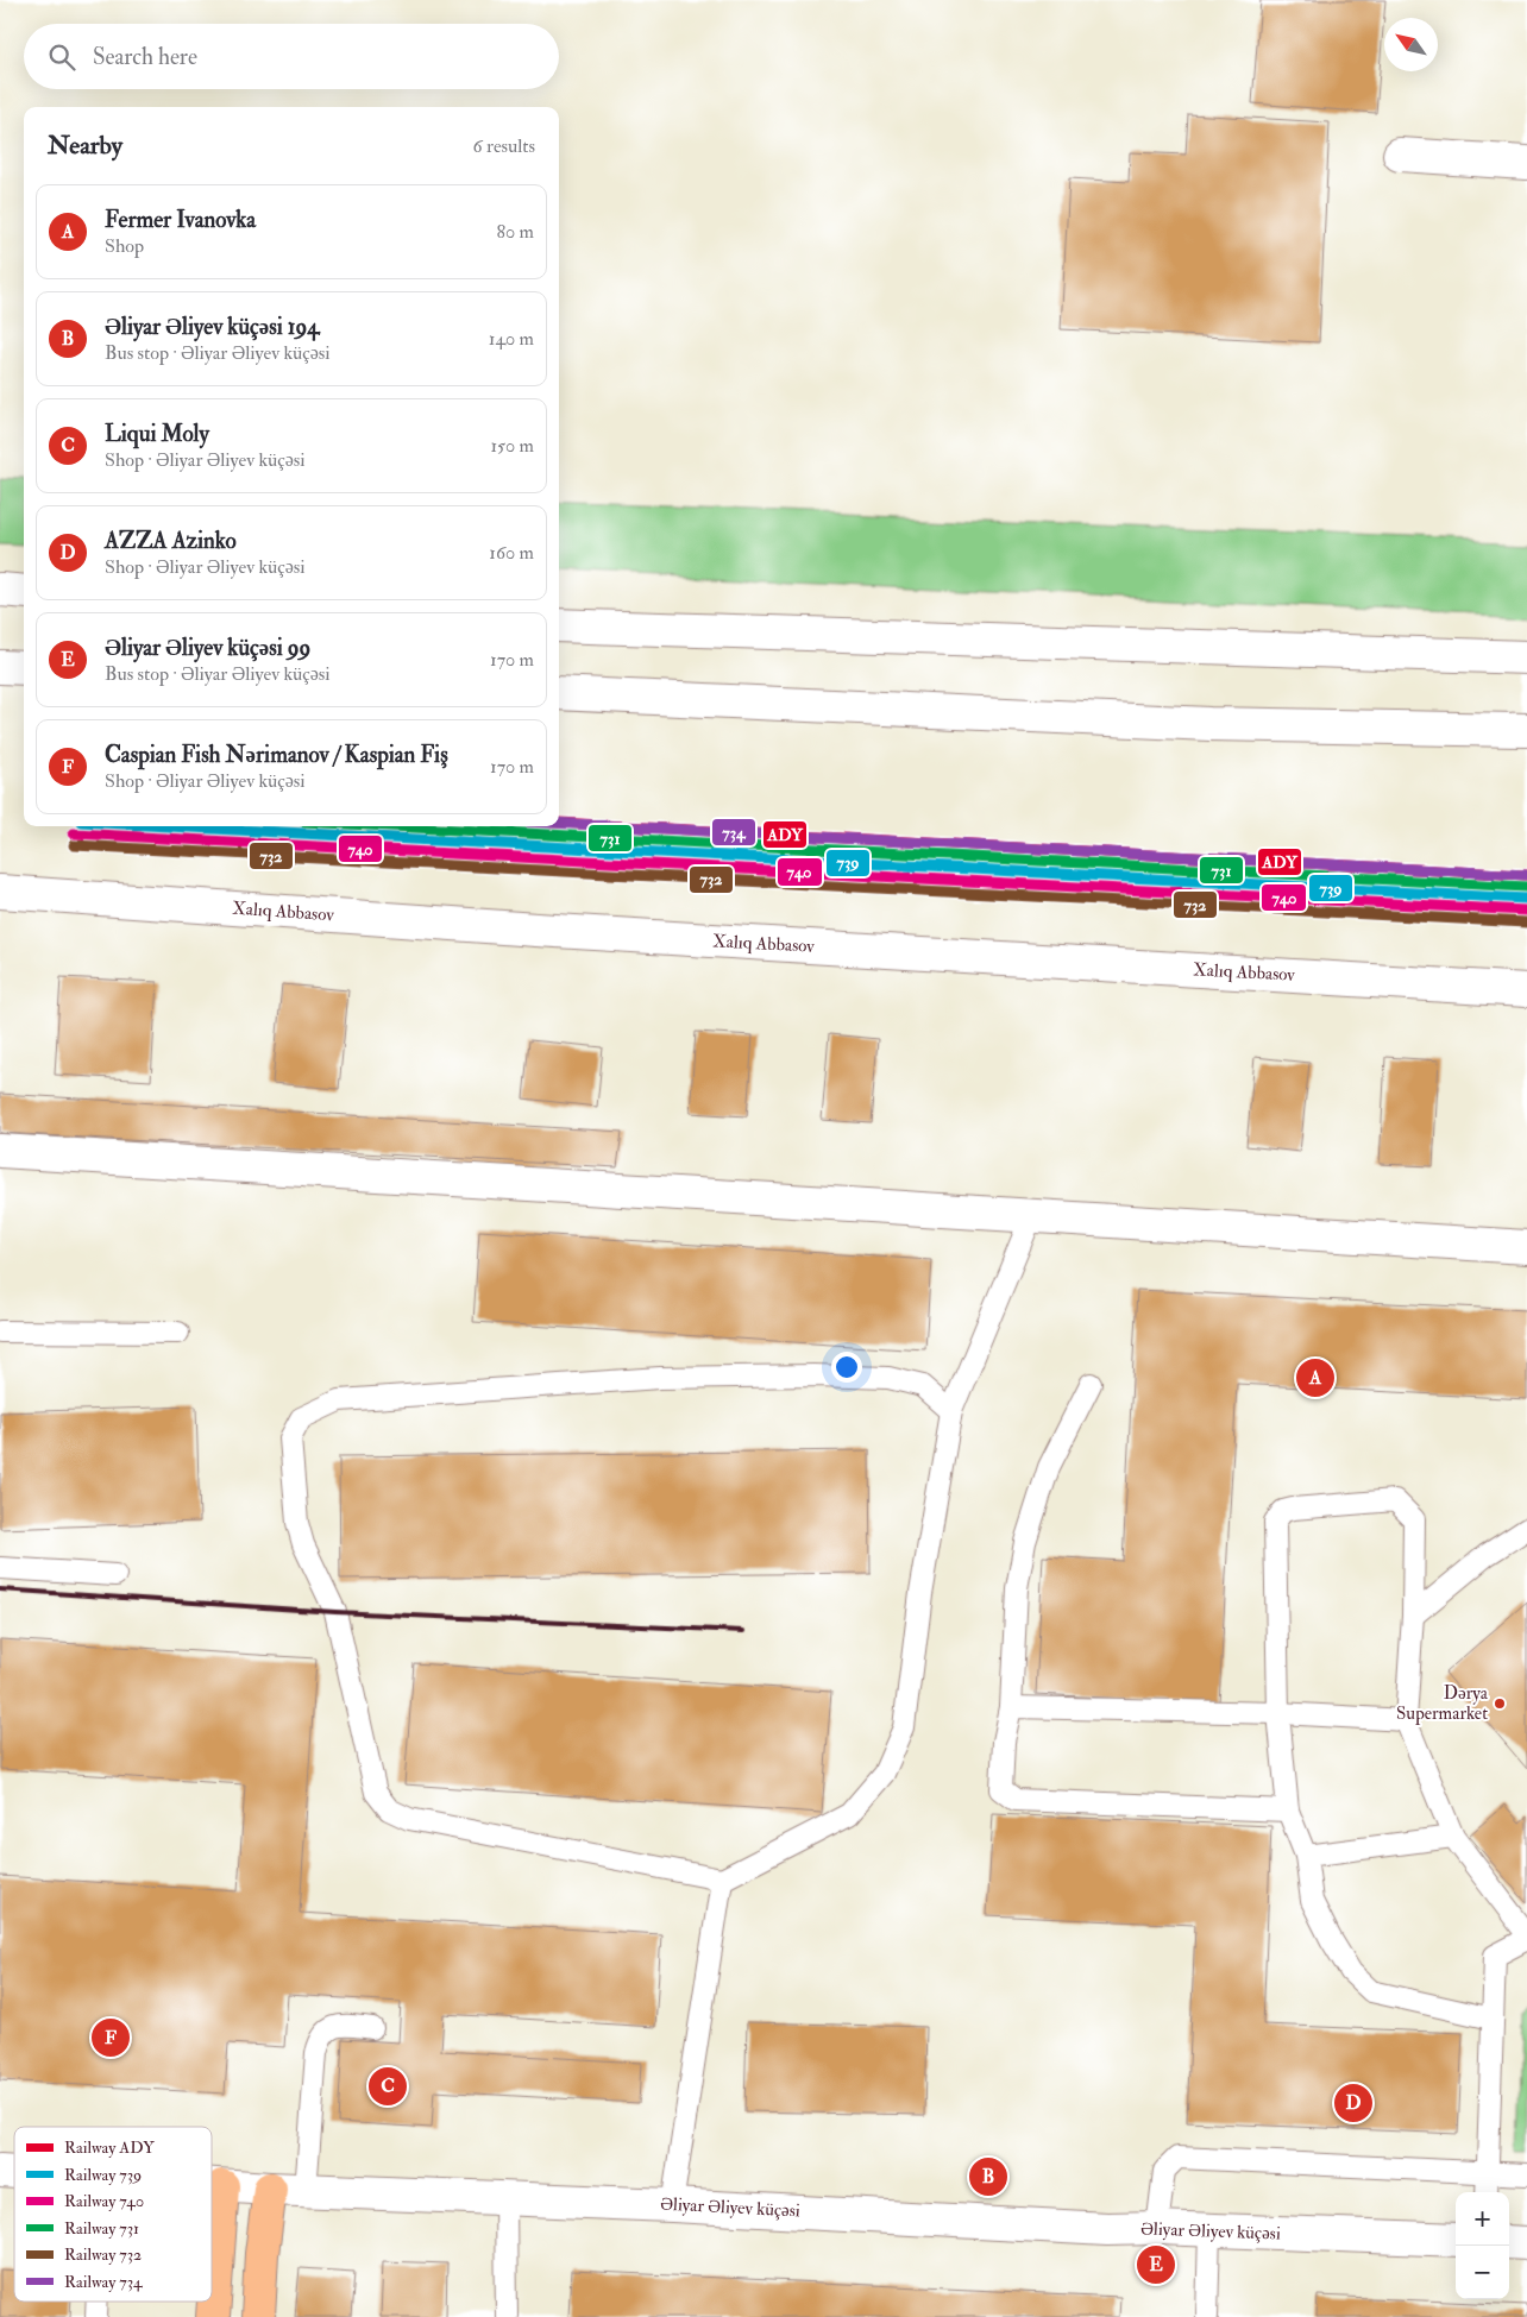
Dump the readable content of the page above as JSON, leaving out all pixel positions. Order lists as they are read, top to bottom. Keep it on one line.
{"streets":{"street":["Xalıq Abbasov","Əliyar Əliyev küçəsi"]},"places":["Dərya Supermarket"],"lines":["rail line ADY","rail line 734","rail line 739","rail line 731","rail line 740","rail line 732"],"legend":["Railway ADY","Railway 739","Railway 740","Railway 731","Railway 732","Railway 734"],"north":"top left","page":{"search":"Search here","heading":["Nearby","6 results"],"list":[{"mark":"A","name":"Fermer Ivanovka","note":"Shop","value":"80 m"},{"mark":"B","name":"Əliyar Əliyev küçəsi 194","note":"Bus stop · Əliyar Əliyev küçəsi","value":"140 m"},{"mark":"C","name":"Liqui Moly","note":"Shop · Əliyar Əliyev küçəsi","value":"150 m"},{"mark":"D","name":"AZZA Azinko","note":"Shop · Əliyar Əliyev küçəsi","value":"160 m"},{"mark":"E","name":"Əliyar Əliyev küçəsi 99","note":"Bus stop · Əliyar Əliyev küçəsi","value":"170 m"},{"mark":"F","name":"Caspian Fish Nərimanov / Kaspian Fiş","note":"Shop · Əliyar Əliyev küçəsi","value":"170 m"}],"pins":["A","F","C","D","B","E"],"map_buttons":["+","−"]}}
